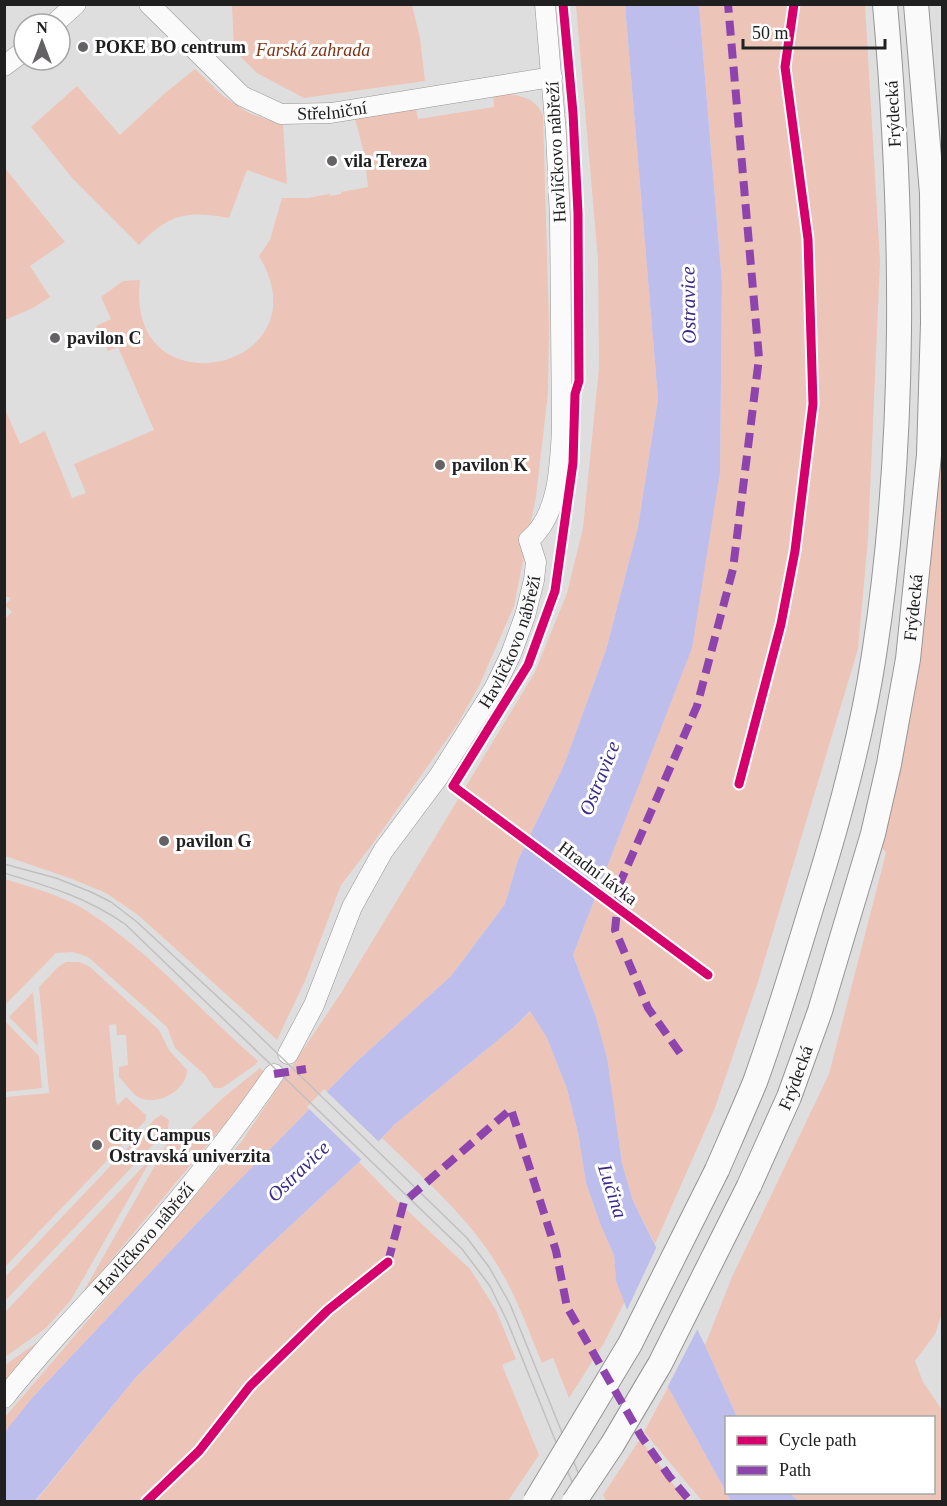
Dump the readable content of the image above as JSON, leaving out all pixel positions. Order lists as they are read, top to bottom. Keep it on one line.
{"streets":{"main road":["Frýdecká"],"street":["Střelniční","Havlíčkovo nábřeží"],"cycle path":["Hradní lávka"]},"crossings":[["Střelniční","Havlíčkovo nábřeží"]],"water":["Ostravice","Lučina"],"parks":["Farská zahrada"],"places":["POKE BO centrum","vila Tereza","pavilon C","pavilon K","pavilon G","City Campus Ostravská univerzita"],"legend":["Cycle path","Path"],"scale_bar":"50 m","north":"top"}
